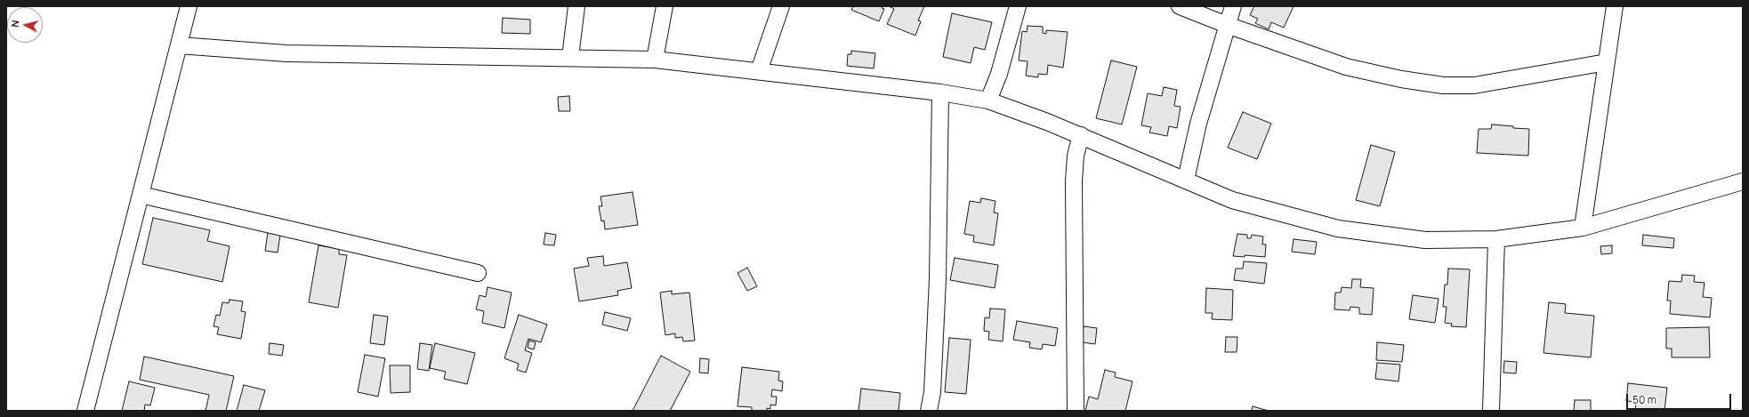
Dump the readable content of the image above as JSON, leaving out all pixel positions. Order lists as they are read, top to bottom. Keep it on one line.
{"scale_bar":"50 m","north":"left"}
